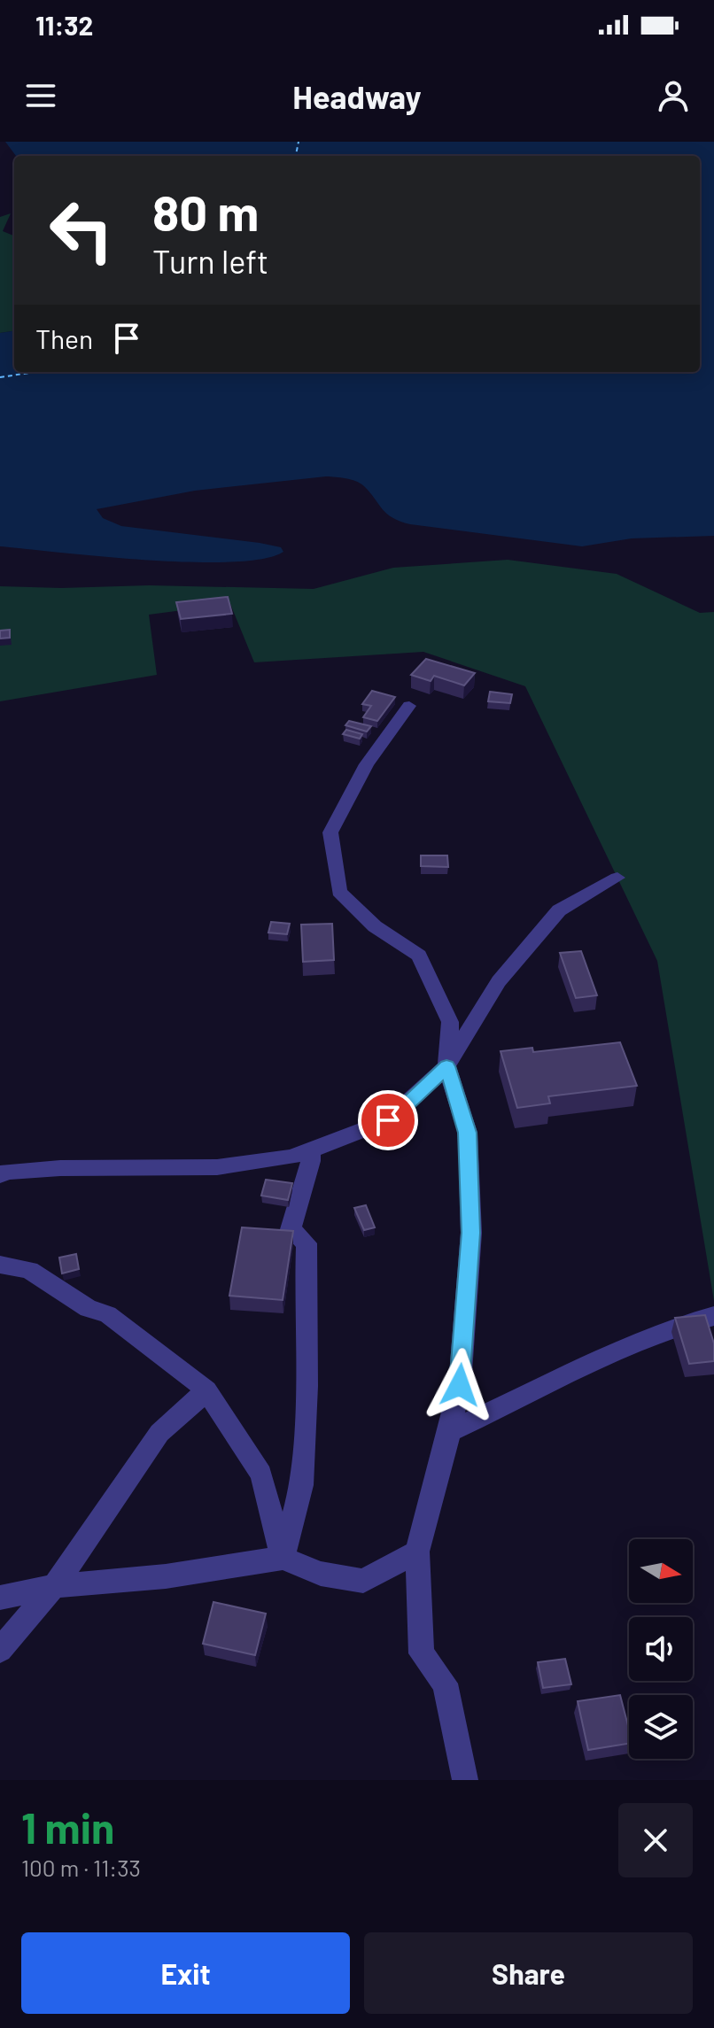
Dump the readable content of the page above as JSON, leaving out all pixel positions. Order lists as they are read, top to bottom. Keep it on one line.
{"north":"right","page":{"status":"11:32","header":"Headway","turn":["80 m","Turn left"],"then":"Then","heading":["1 min","100 m · 11:33"],"buttons":["Exit","Share"]}}
